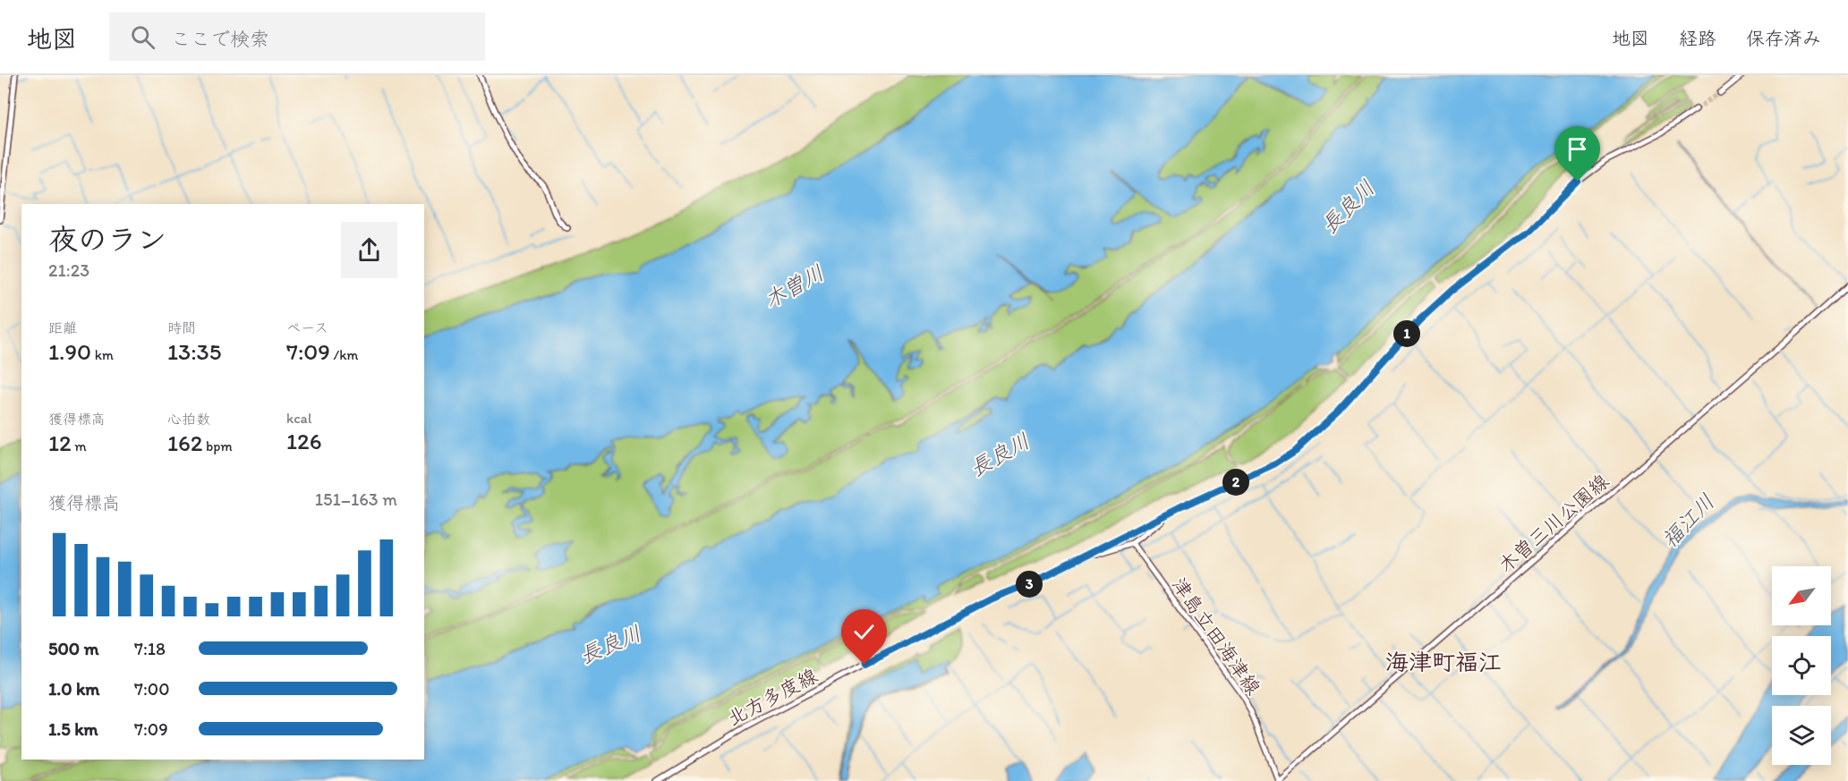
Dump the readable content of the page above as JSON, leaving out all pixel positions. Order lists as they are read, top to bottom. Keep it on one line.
{"streets":{"main road":["木曽三川公園線","津島立田海津線","北方多度線"]},"crossings":[["木曽三川公園線","津島立田海津線"]],"districts":["海津町福江"],"water":["長良川","木曽川","福江川"],"north":"bottom left","page":{"header":"地図","search":"ここで検索","nav":["地図","経路","保存済み"],"heading":["夜のラン","21:23"],"stats":[["距離","1.90 km"],["時間","13:35"],["ペース","7:09 /km"],["獲得標高","12 m"],["心拍数","162 bpm"],["kcal","126"]],"pins":["1","2","3"],"chart":["獲得標高","151–163 m"],"list":[{"name":"500 m","note":"7:18"},{"name":"1.0 km","note":"7:00"},{"name":"1.5 km","note":"7:09"}]}}
